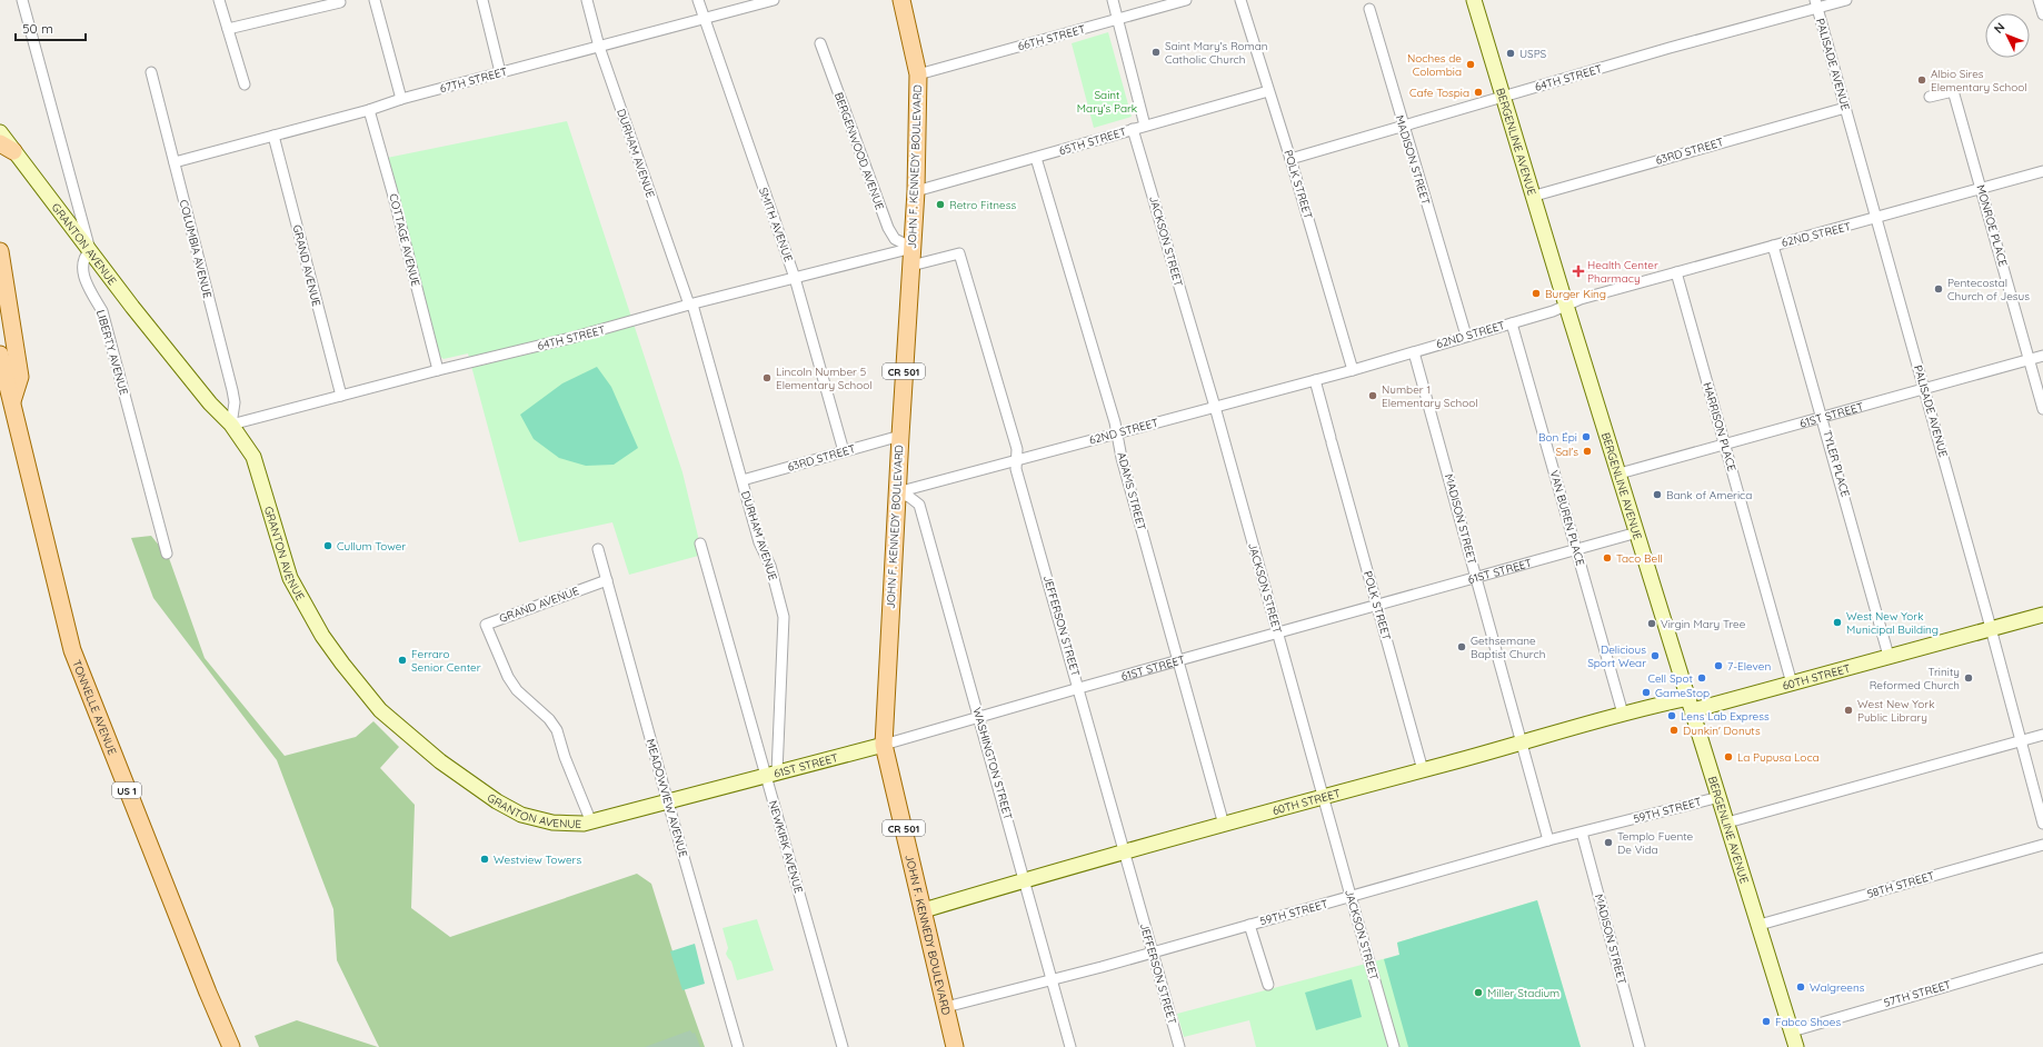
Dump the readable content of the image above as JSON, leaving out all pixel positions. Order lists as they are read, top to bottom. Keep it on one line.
{"streets":{"main road":["JOHN F. KENNEDY BOULEVARD","CR 501","TONNELLE AVENUE","US 1"],"street":["66TH STREET","PALISADE AVENUE","64TH STREET","67TH STREET","65TH STREET","BERGENLINE AVENUE","BERGENWOOD AVENUE","63RD STREET","DURHAM AVENUE","MADISON STREET","POLK STREET","SMITH AVENUE","MONROE PLACE","62ND STREET","COTTAGE AVENUE","JACKSON STREET","GRANTON AVENUE","COLUMBIA AVENUE","GRAND AVENUE","LIBERTY AVENUE","61ST STREET","HARRISON PLACE","TYLER PLACE","ADAMS STREET","VAN BUREN PLACE","JEFFERSON STREET","60TH STREET","WASHINGTON STREET","MEADOWVIEW AVENUE","59TH STREET","NEWKIRK AVENUE","58TH STREET","57TH STREET"]},"crossings":[["66TH STREET","JOHN F. KENNEDY BOULEVARD"],["PALISADE AVENUE","64TH STREET"],["PALISADE AVENUE","63RD STREET"],["PALISADE AVENUE","62ND STREET"],["PALISADE AVENUE","61ST STREET"],["PALISADE AVENUE","60TH STREET"],["64TH STREET","BERGENLINE AVENUE"],["64TH STREET","BERGENWOOD AVENUE"],["64TH STREET","DURHAM AVENUE"],["64TH STREET","MADISON STREET"],["64TH STREET","JOHN F. KENNEDY BOULEVARD"],["64TH STREET","POLK STREET"],["64TH STREET","SMITH AVENUE"],["64TH STREET","COTTAGE AVENUE"],["64TH STREET","GRANTON AVENUE"],["64TH STREET","COLUMBIA AVENUE"],["64TH STREET","GRAND AVENUE"],["67TH STREET","DURHAM AVENUE"],["67TH STREET","SMITH AVENUE"],["67TH STREET","COTTAGE AVENUE"],["67TH STREET","COLUMBIA AVENUE"],["67TH STREET","GRAND AVENUE"],["65TH STREET","JOHN F. KENNEDY BOULEVARD"],["65TH STREET","POLK STREET"],["65TH STREET","JACKSON STREET"],["65TH STREET","ADAMS STREET"],["BERGENLINE AVENUE","63RD STREET"],["BERGENLINE AVENUE","62ND STREET"],["BERGENLINE AVENUE","61ST STREET"],["BERGENLINE AVENUE","60TH STREET"],["BERGENLINE AVENUE","59TH STREET"],["BERGENLINE AVENUE","58TH STREET"],["BERGENLINE AVENUE","57TH STREET"],["BERGENWOOD AVENUE","JOHN F. KENNEDY BOULEVARD"],["63RD STREET","DURHAM AVENUE"],["63RD STREET","JOHN F. KENNEDY BOULEVARD"],["63RD STREET","SMITH AVENUE"],["DURHAM AVENUE","61ST STREET"],["DURHAM AVENUE","NEWKIRK AVENUE"],["MADISON STREET","62ND STREET"],["MADISON STREET","61ST STREET"],["MADISON STREET","60TH STREET"],["MADISON STREET","59TH STREET"],["JOHN F. KENNEDY BOULEVARD","62ND STREET"],["JOHN F. KENNEDY BOULEVARD","61ST STREET"],["JOHN F. KENNEDY BOULEVARD","JEFFERSON STREET"],["JOHN F. KENNEDY BOULEVARD","60TH STREET"],["JOHN F. KENNEDY BOULEVARD","WASHINGTON STREET"],["JOHN F. KENNEDY BOULEVARD","59TH STREET"],["POLK STREET","62ND STREET"],["POLK STREET","61ST STREET"],["POLK STREET","60TH STREET"],["MONROE PLACE","62ND STREET"],["MONROE PLACE","61ST STREET"],["62ND STREET","JACKSON STREET"],["62ND STREET","HARRISON PLACE"],["62ND STREET","TYLER PLACE"],["62ND STREET","ADAMS STREET"],["62ND STREET","VAN BUREN PLACE"],["62ND STREET","JEFFERSON STREET"],["62ND STREET","WASHINGTON STREET"],["JACKSON STREET","61ST STREET"],["JACKSON STREET","60TH STREET"],["JACKSON STREET","59TH STREET"],["GRANTON AVENUE","COLUMBIA AVENUE"],["GRANTON AVENUE","GRAND AVENUE"],["GRANTON AVENUE","LIBERTY AVENUE"],["GRANTON AVENUE","61ST STREET"],["GRANTON AVENUE","MEADOWVIEW AVENUE"],["GRAND AVENUE","MEADOWVIEW AVENUE"],["61ST STREET","HARRISON PLACE"],["61ST STREET","TYLER PLACE"],["61ST STREET","ADAMS STREET"],["61ST STREET","VAN BUREN PLACE"],["61ST STREET","JEFFERSON STREET"],["61ST STREET","WASHINGTON STREET"],["61ST STREET","MEADOWVIEW AVENUE"],["61ST STREET","NEWKIRK AVENUE"],["HARRISON PLACE","60TH STREET"],["TYLER PLACE","60TH STREET"],["ADAMS STREET","60TH STREET"],["VAN BUREN PLACE","60TH STREET"],["JEFFERSON STREET","60TH STREET"],["JEFFERSON STREET","59TH STREET"],["60TH STREET","WASHINGTON STREET"],["WASHINGTON STREET","59TH STREET"]],"parks":["Saint Mary's Park"],"places":{"other":["Saint Mary's Roman Catholic Church","USPS","Noches de Colombia","Albio Sires Elementary School","Cafe Tospia","Retro Fitness","Pentecostal Church of Jesus","Burger King","Lincoln Number 5 Elementary School","Number 1 Elementary School","Bon Épi","Sal's","Bank of America","Cullum Tower","Taco Bell","West New York Municipal Building","Virgin Mary Tree","Gethsemane Baptist Church","Delicious Sport Wear","Ferraro Senior Center","7-Eleven","Cell Spot","Trinity Reformed Church","GameStop","West New York Public Library","Lens Lab Express","Dunkin' Donuts","La Pupusa Loca","Templo Fuente De Vida","Westview Towers","Walgreens","Miller Stadium","Fabco Shoes"],"health":["Health Center Pharmacy"]},"scale_bar":"50 m","north":"top left"}
